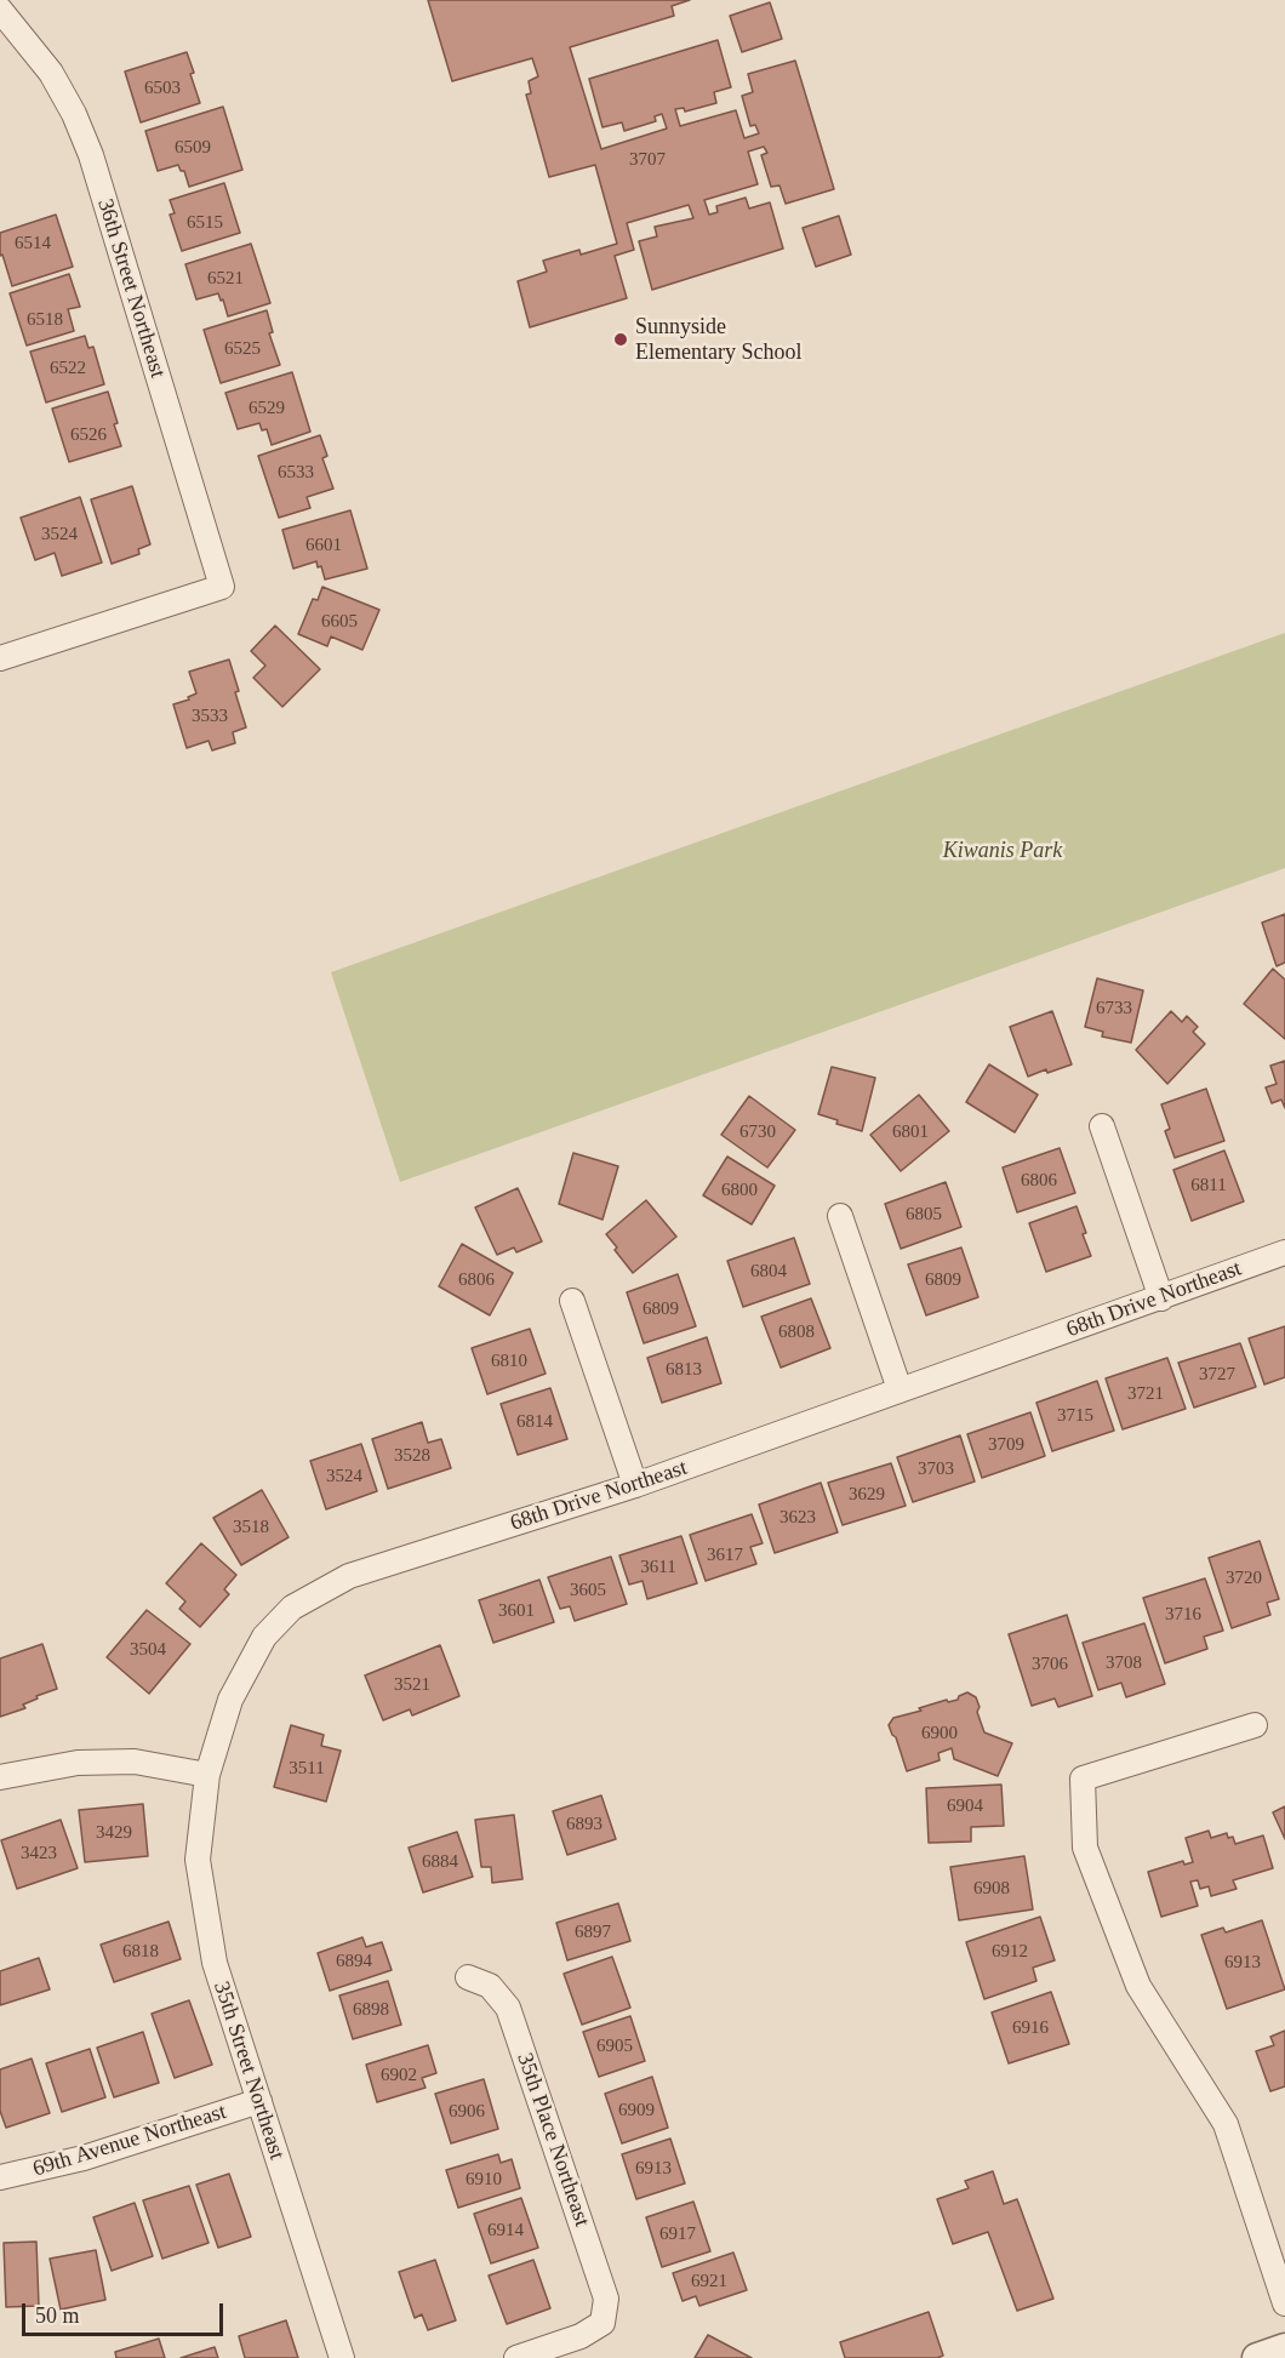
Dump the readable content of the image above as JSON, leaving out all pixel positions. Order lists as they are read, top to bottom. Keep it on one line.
{"streets":{"street":["36th Street Northeast","68th Drive Northeast","35th Street Northeast","35th Place Northeast","69th Avenue Northeast"]},"crossings":[["68th Drive Northeast","35th Street Northeast"],["35th Street Northeast","69th Avenue Northeast"]],"parks":["Kiwanis Park"],"places":["Sunnyside Elementary School"],"house_numbers":["6503","6509","3707","6515","6514","6521","6518","6525","6522","6529","6526","6533","3524","6601","6605","3533","6733","6730","6801","6806","6811","6800","6805","6804","6806","6809","6809","6808","6810","6813","3727","3721","3715","6814","3709","3528","3703","3524","3629","3623","3518","3617","3611","3720","3605","3601","3716","3504","3708","3706","3521","6900","3511","6904","6893","3429","3423","6884","6908","6897","6818","6912","6894","6913","6898","6916","6905","6902","6909","6906","6913","6910","6914","6917","6921"],"scale_bar":"50 m"}
